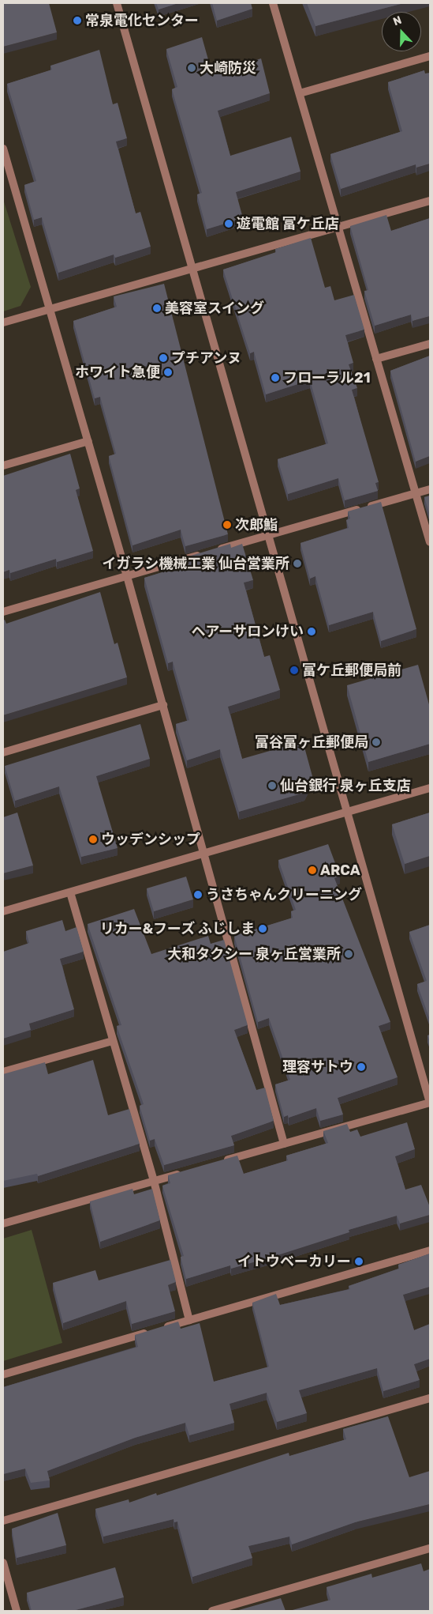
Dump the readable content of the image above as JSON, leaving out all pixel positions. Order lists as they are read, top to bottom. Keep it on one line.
{"places":["常泉電化センター","大崎防災","遊電館 富ケ丘店","美容室スイング","プチアンヌ","ホワイト急便","フローラル21","次郎鮨","イガラシ機械工業 仙台営業所","ヘアーサロンけい","富ケ丘郵便局前","富谷富ヶ丘郵便局","仙台銀行 泉ヶ丘支店","ウッデンシップ","ARCA","うさちゃんクリーニング","リカー&フーズ ふじしま","大和タクシー 泉ヶ丘営業所","理容サトウ","イトウベーカリー"],"north":"top"}
